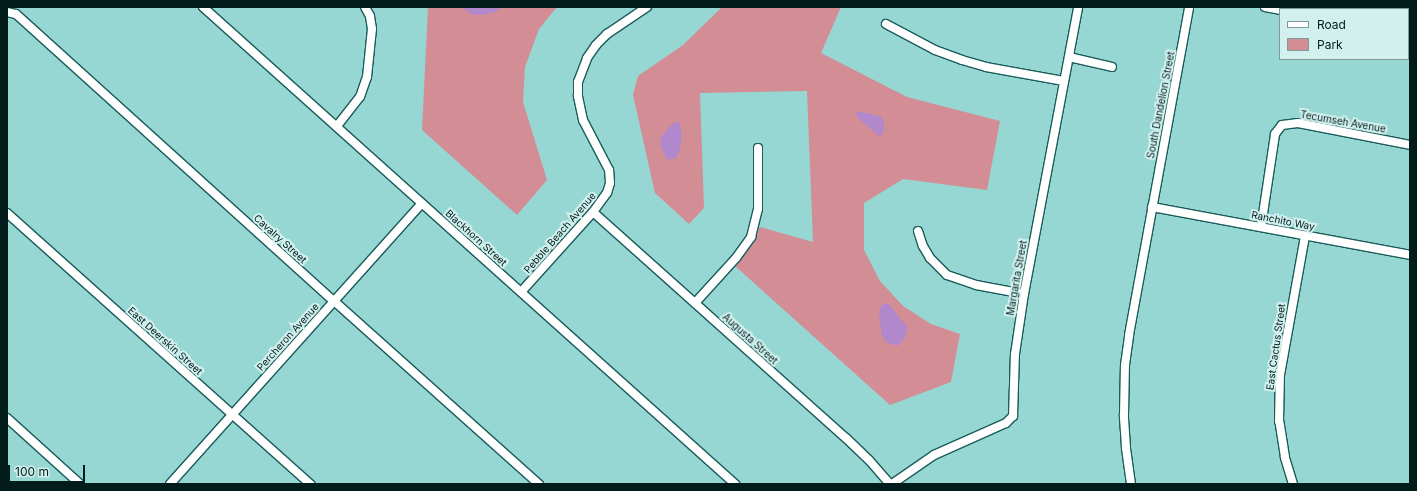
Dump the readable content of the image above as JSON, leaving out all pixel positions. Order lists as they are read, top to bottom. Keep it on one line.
{"streets":{"street":["South Dandelion Street","Tecumseh Avenue","Ranchito Way","Pebble Beach Avenue","Blackhorn Street","Cavalry Street","Margarita Street","Percheron Avenue","Augusta Street","East Deerskin Street","East Cactus Street"]},"crossings":[["South Dandelion Street","Ranchito Way"],["Tecumseh Avenue","Ranchito Way"],["Ranchito Way","East Cactus Street"],["Pebble Beach Avenue","Blackhorn Street"],["Pebble Beach Avenue","Augusta Street"],["Blackhorn Street","Percheron Avenue"],["Cavalry Street","Percheron Avenue"],["Margarita Street","Augusta Street"],["Percheron Avenue","East Deerskin Street"]],"legend":["Road","Park"],"scale_bar":"100 m"}
